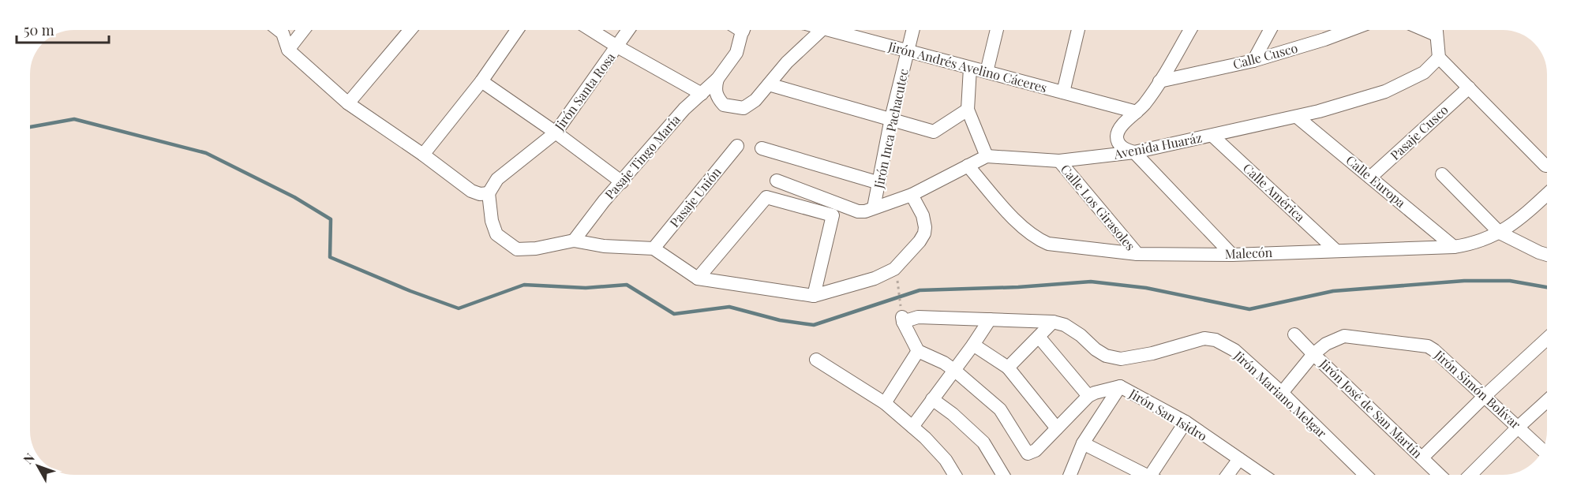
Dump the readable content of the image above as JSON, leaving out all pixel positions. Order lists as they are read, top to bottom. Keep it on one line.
{"streets":{"street":["Calle Cusco","Jirón Andrés Avelino Cáceres","Jirón Santa Rosa","Jirón Inca Pachacutec","Pasaje Cusco","Avenida Huaráz","Pasaje Tingo María","Calle Europa","Calle América","Pasaje Unión","Calle Los Girasoles","Malecón","Jirón Simón Bolívar","Jirón Mariano Melgar","Jirón José de San Martín","Jirón San Isidro"]},"crossings":[["Jirón Andrés Avelino Cáceres","Jirón Inca Pachacutec"],["Jirón Santa Rosa","Pasaje Tingo María"],["Pasaje Cusco","Calle Europa"],["Avenida Huaráz","Calle Europa"],["Avenida Huaráz","Calle América"],["Avenida Huaráz","Calle Los Girasoles"],["Calle Europa","Malecón"],["Calle América","Malecón"],["Calle Los Girasoles","Malecón"],["Jirón Simón Bolívar","Jirón Mariano Melgar"],["Jirón Simón Bolívar","Jirón José de San Martín"]],"scale_bar":"50 m","north":"top left"}
